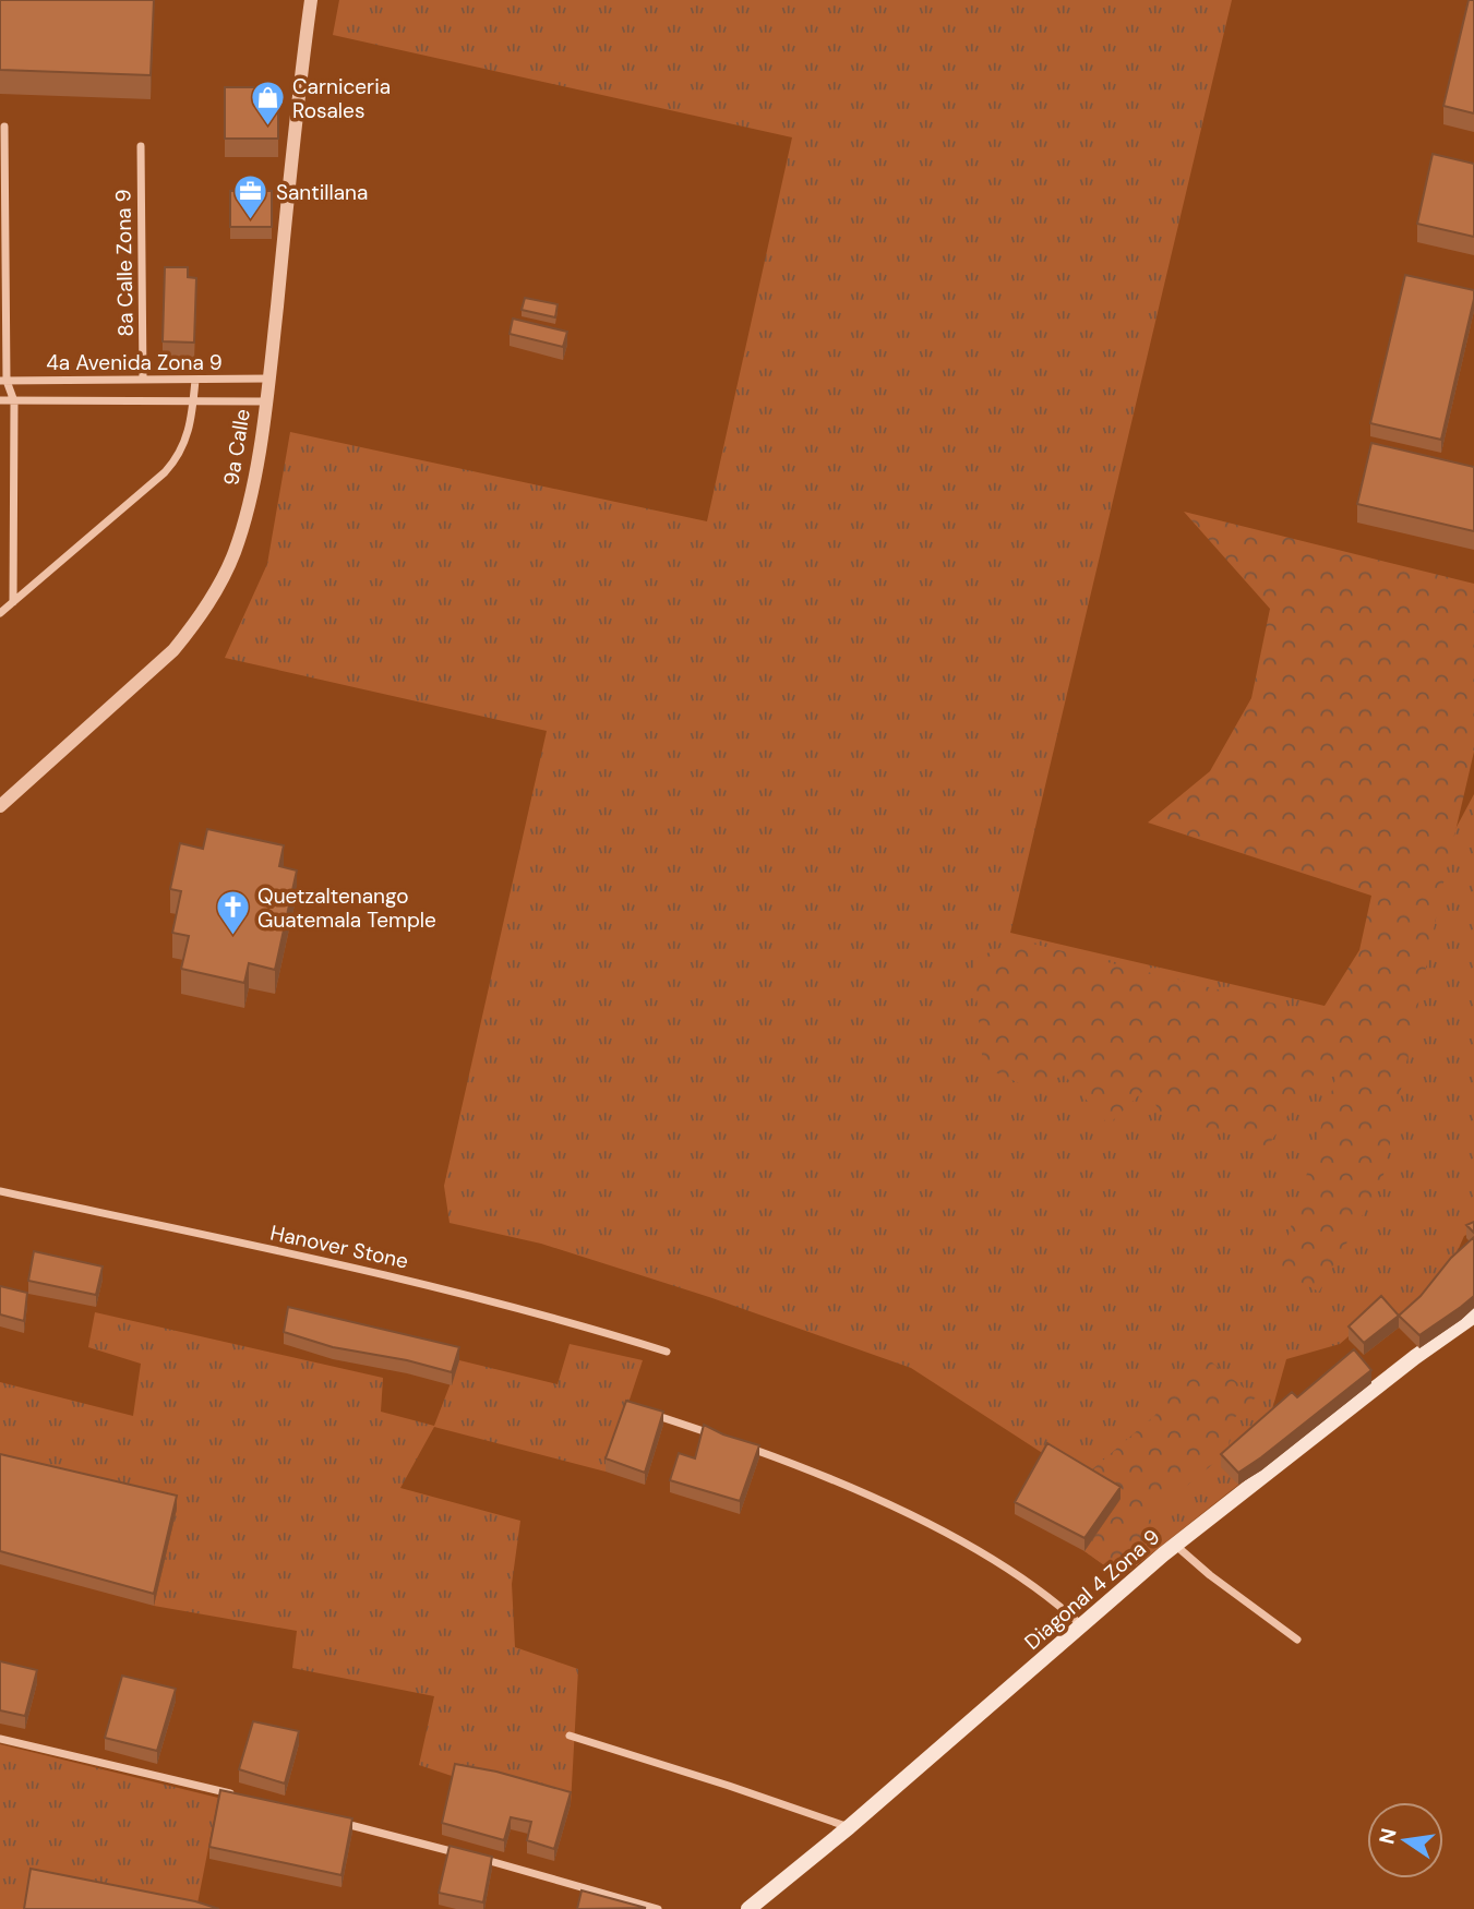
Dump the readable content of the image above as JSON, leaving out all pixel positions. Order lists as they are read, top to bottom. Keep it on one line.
{"streets":{"main road":["Diagonal 4 Zona 9"],"street":["8a Calle Zona 9","4a Avenida Zona 9","9a Calle","Hanover Stone"]},"crossings":[["8a Calle Zona 9","4a Avenida Zona 9"],["4a Avenida Zona 9","9a Calle"]],"places":{"shop":["Carniceria Rosales"],"office":["Santillana"],"church":["Quetzaltenango Guatemala Temple"]},"north":"left"}
